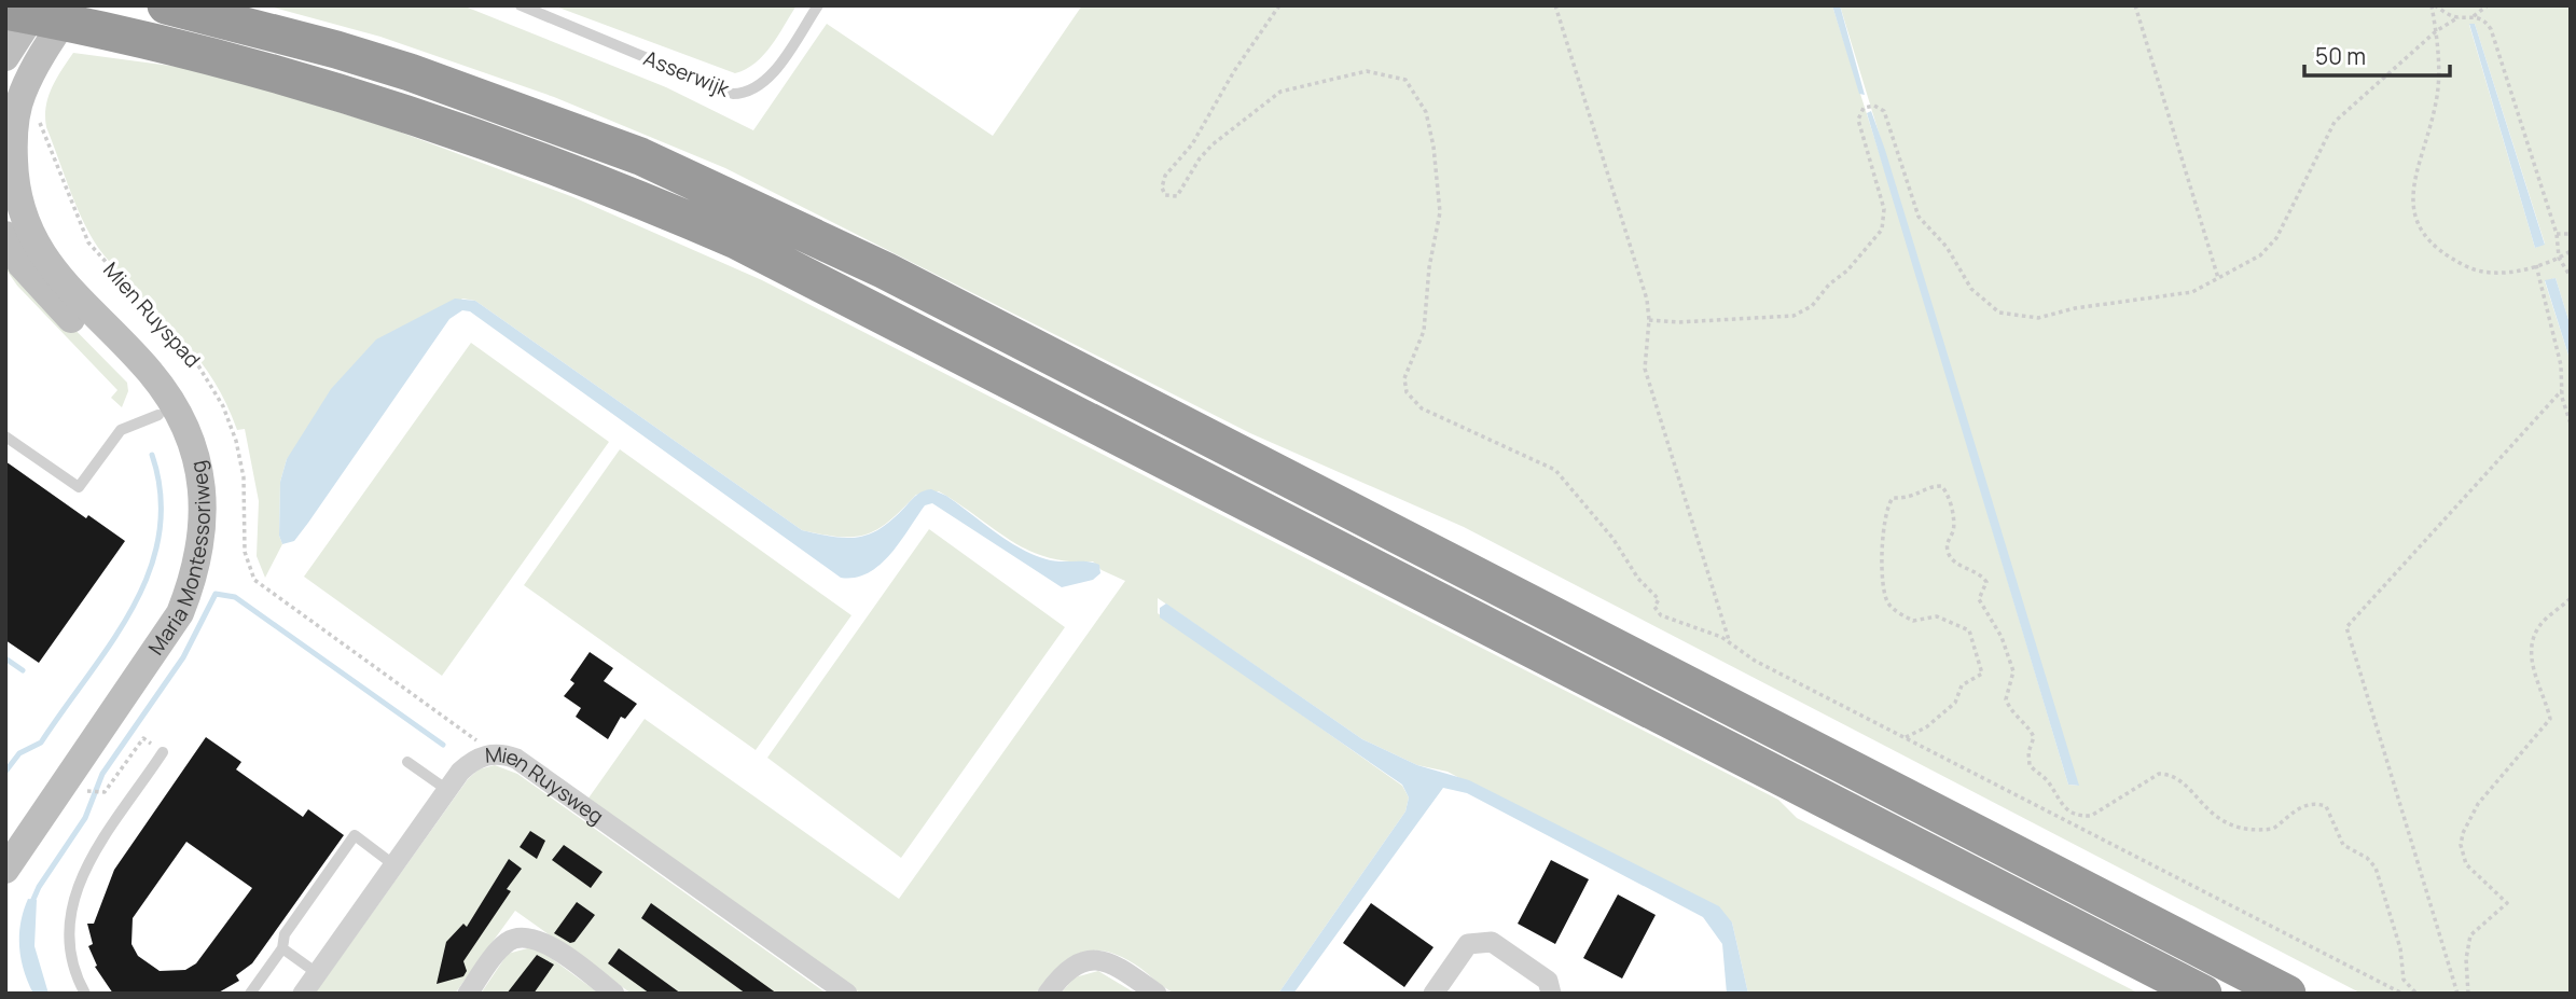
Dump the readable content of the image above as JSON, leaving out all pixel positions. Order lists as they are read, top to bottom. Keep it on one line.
{"streets":{"street":["Maria Montessoriweg","Mien Ruysweg"],"lane":["Asserwijk"],"path":["Mien Ruyspad"]},"crossings":[["Mien Ruyspad","Mien Ruysweg"]],"scale_bar":"50 m"}
